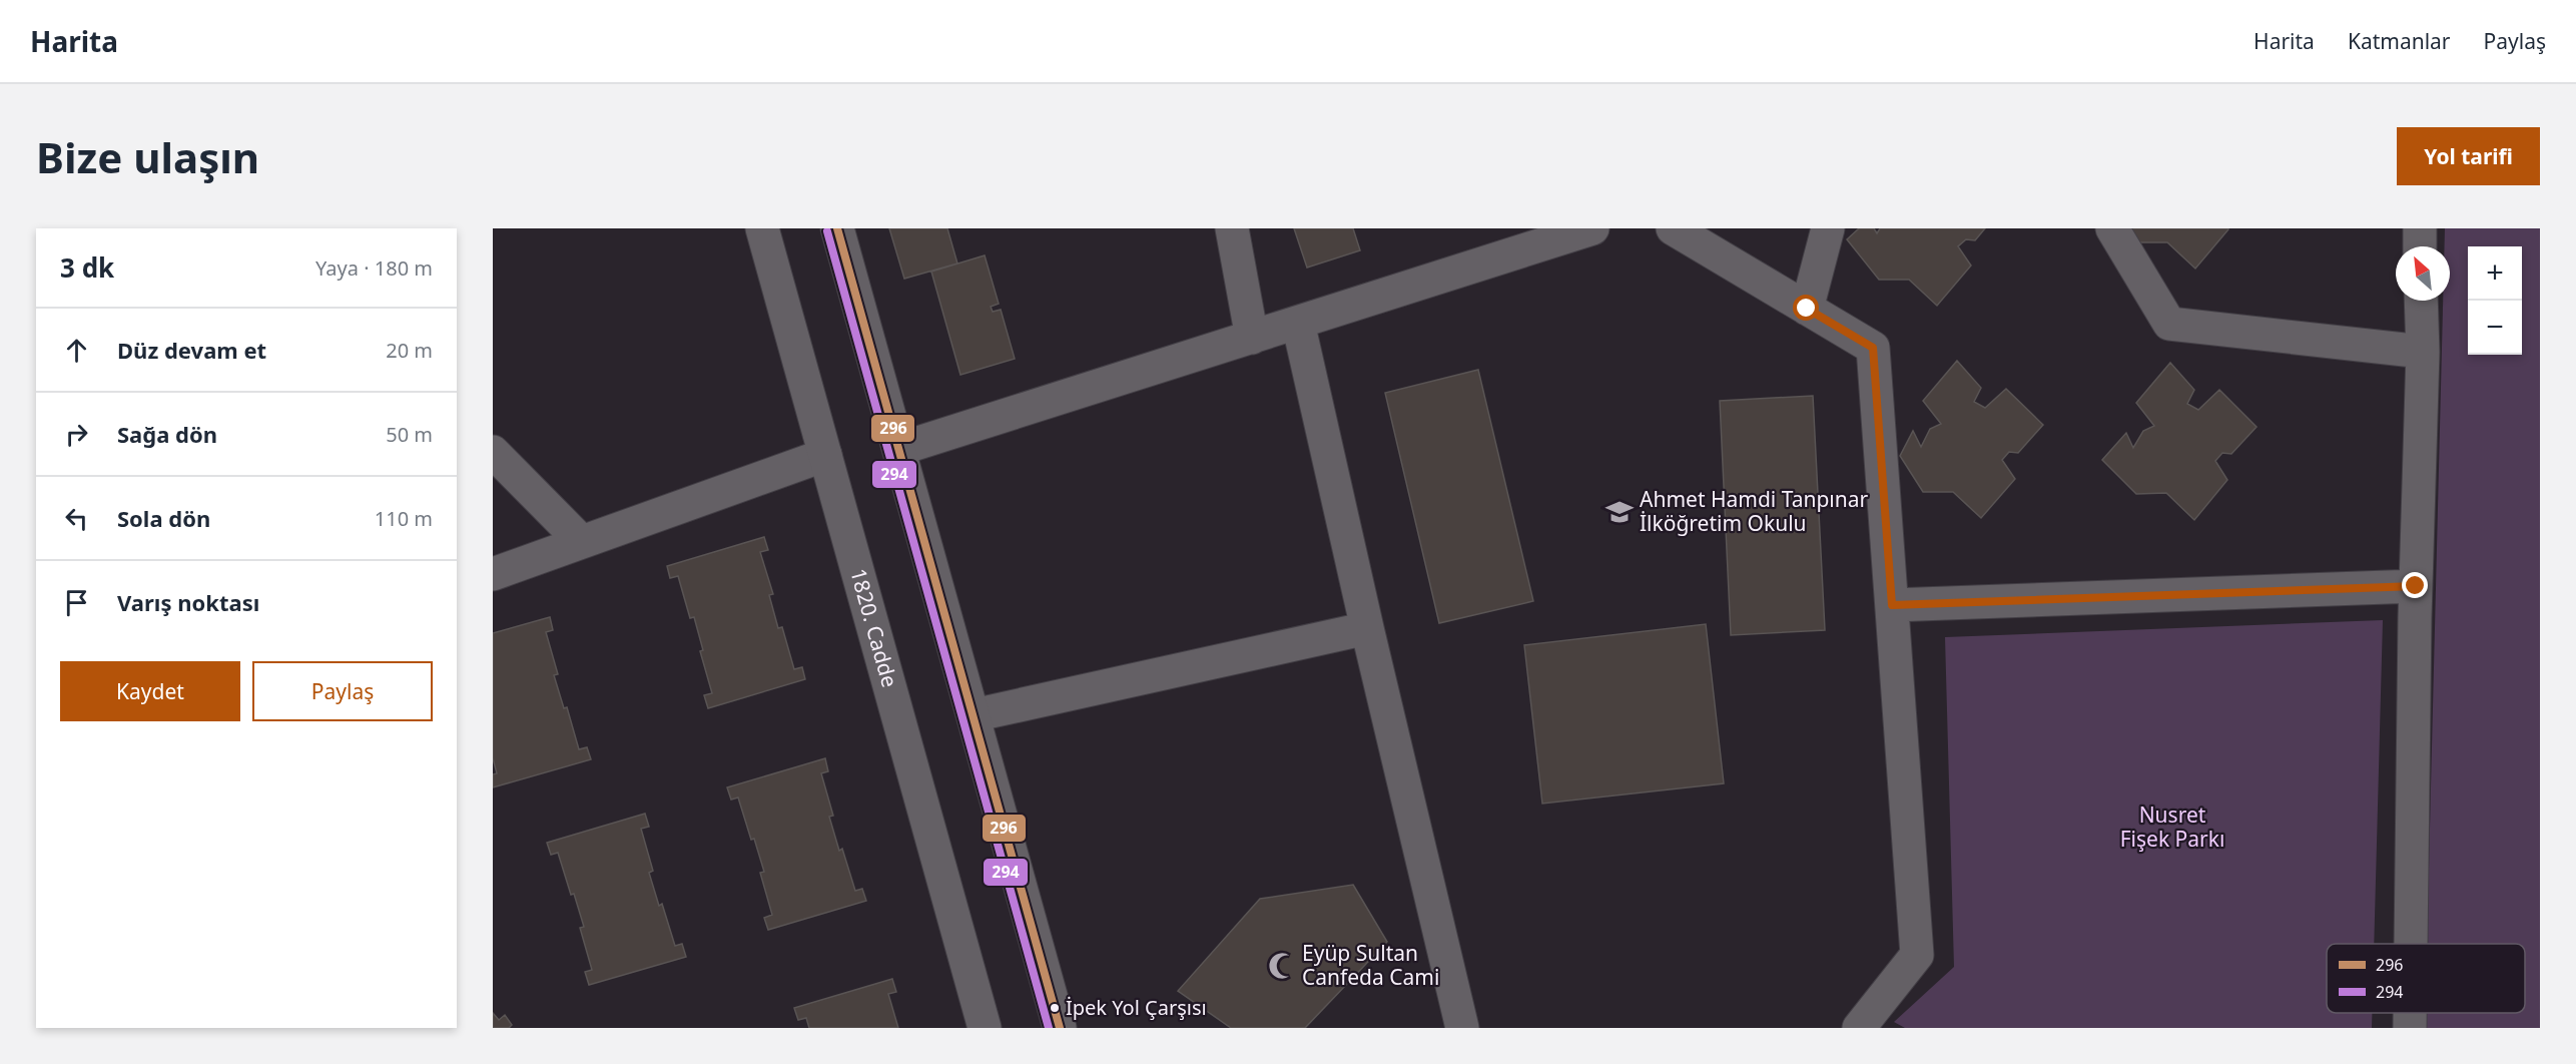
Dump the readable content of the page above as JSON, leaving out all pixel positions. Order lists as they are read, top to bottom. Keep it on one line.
{"streets":{"street":["1820. Cadde"]},"parks":["Nusret Fişek Parkı"],"places":{"school or university":["Ahmet Hamdi Tanpınar İlköğretim Okulu"],"mosque":["Eyüp Sultan Canfeda Cami"],"other":["İpek Yol Çarşısı"]},"lines":["transit line 296","transit line 294"],"legend":["296","294"],"north":"top left","page":{"header":"Harita","nav":["Harita","Katmanlar","Paylaş"],"buttons":["Yol tarifi",["Kaydet","Paylaş"]],"title":"Bize ulaşın","heading":["3 dk","Yaya · 180 m"],"map_buttons":["+","−"],"list":[["Düz devam et","20 m"],["Sağa dön","50 m"],["Sola dön","110 m"],"Varış noktası"]}}
